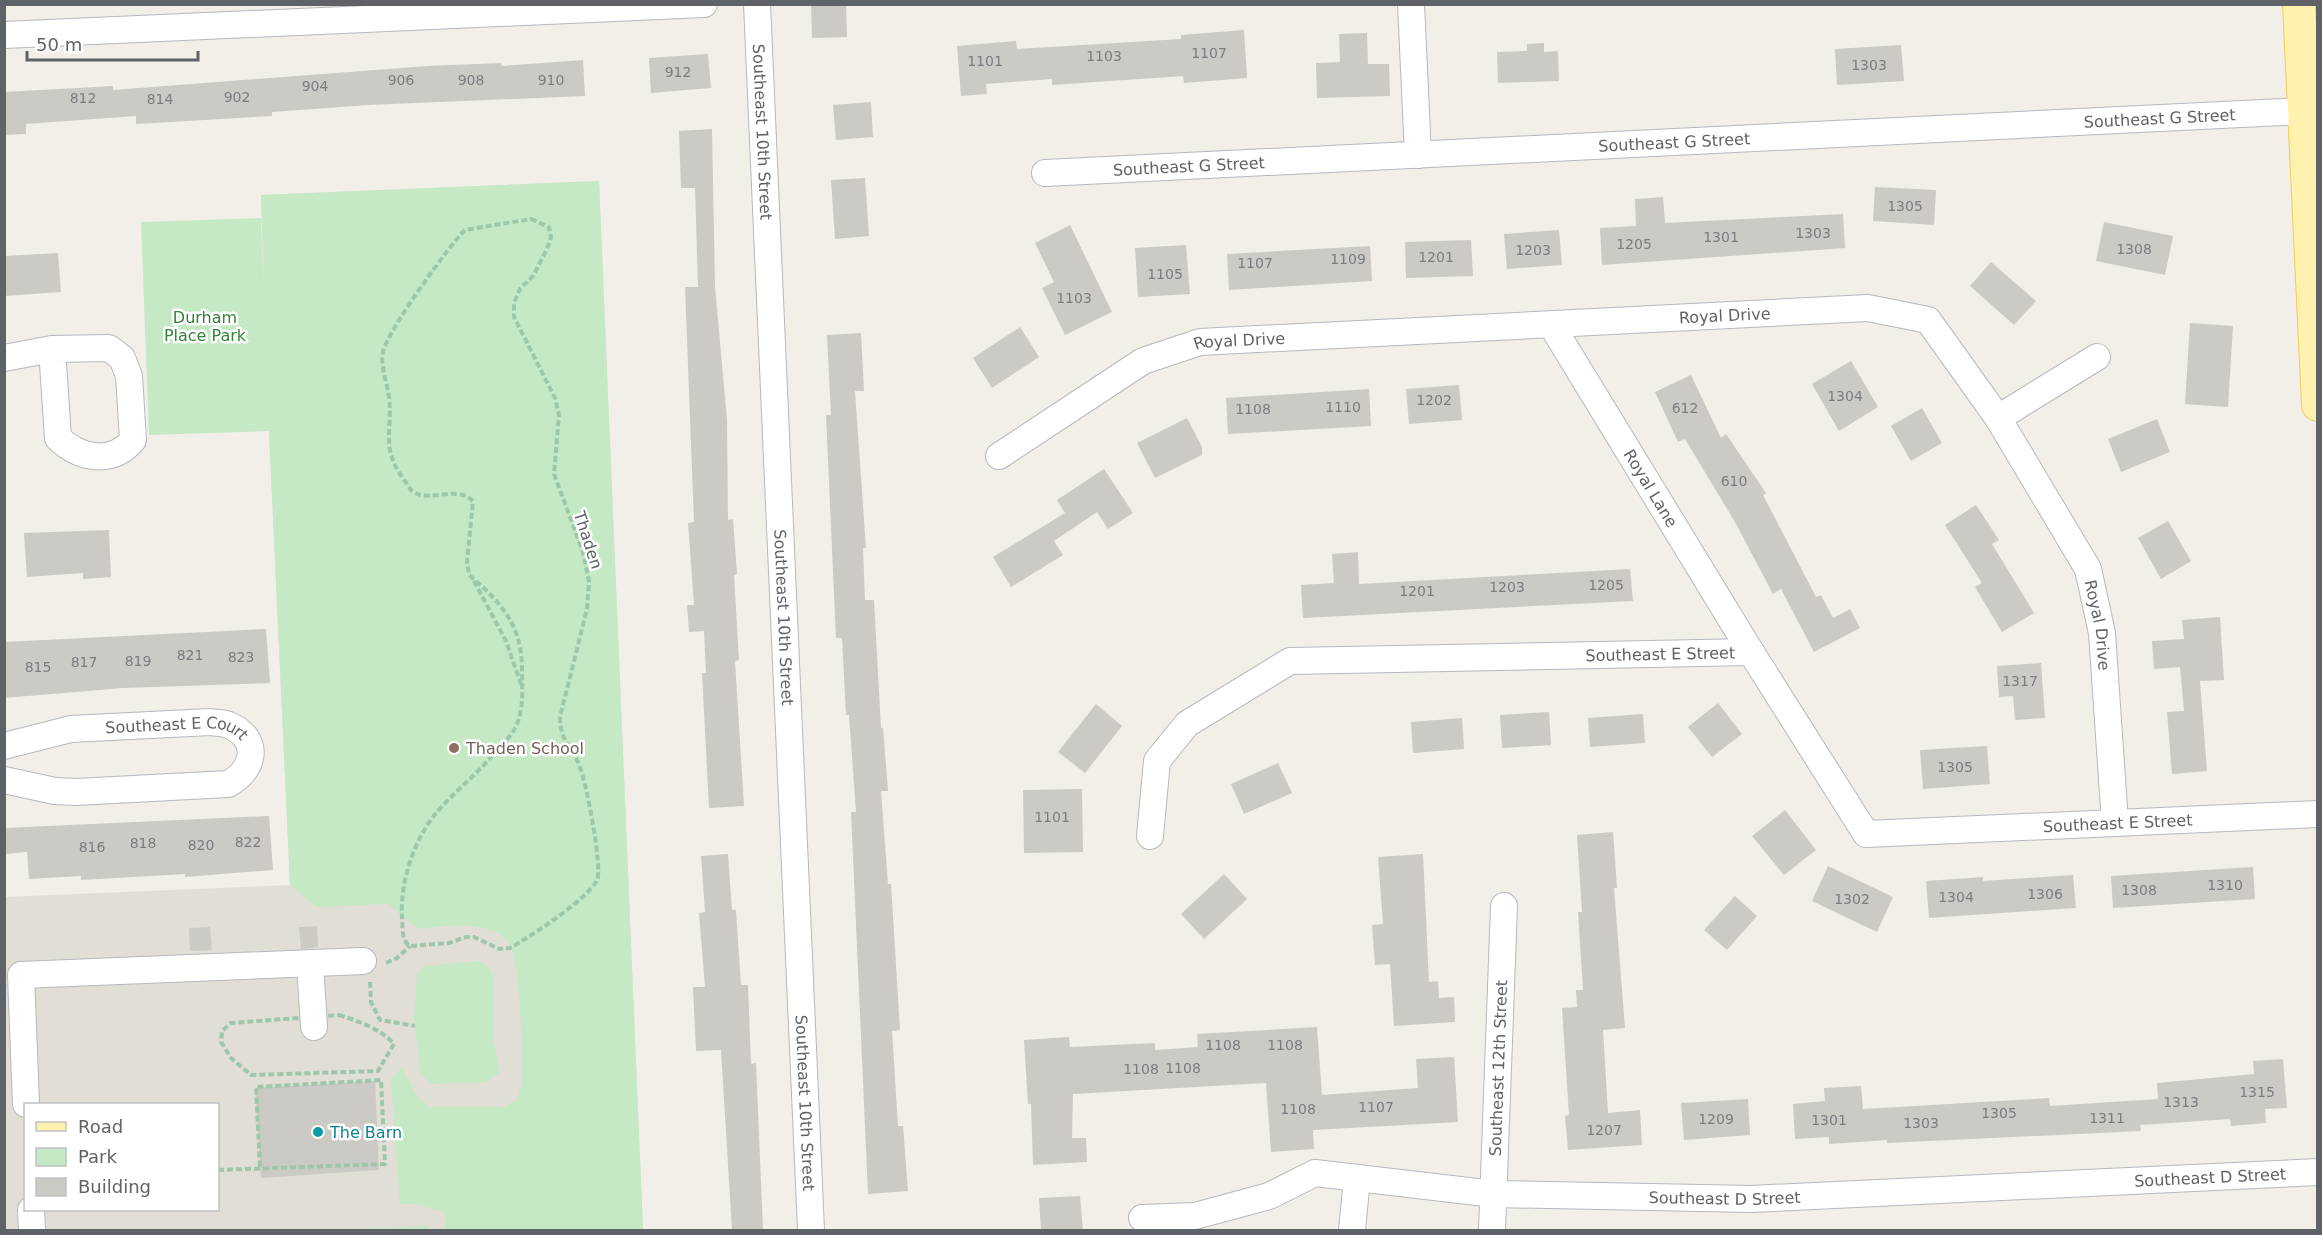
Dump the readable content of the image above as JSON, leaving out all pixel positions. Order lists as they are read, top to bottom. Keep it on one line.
{"streets":{"street":["Southeast G Street","Southeast 10th Street","Royal Drive","Royal Lane","Southeast E Street","Southeast E Court","Southeast 12th Street","Southeast D Street"],"path":["Thaden"]},"crossings":[["Royal Drive","Royal Lane"],["Royal Drive","Southeast E Street"],["Royal Lane","Southeast E Street"],["Southeast 12th Street","Southeast D Street"]],"parks":["Durham Place Park"],"places":["Thaden School","The Barn"],"house_numbers":["1107","1103","1101","1303","912","906","908","910","904","902","812","814","1305","1303","1301","1205","1308","1203","1201","1109","1107","1105","1103","1304","1202","1110","612","1108","610","1205","1203","1201","821","823","819","817","815","1317","1305","1101","822","818","820","816","1310","1308","1306","1304","1302","1108","1108","1108","1108","1315","1313","1107","1108","1305","1311","1209","1301","1303","1207"],"legend":["Road","Park","Building"],"scale_bar":"50 m"}
